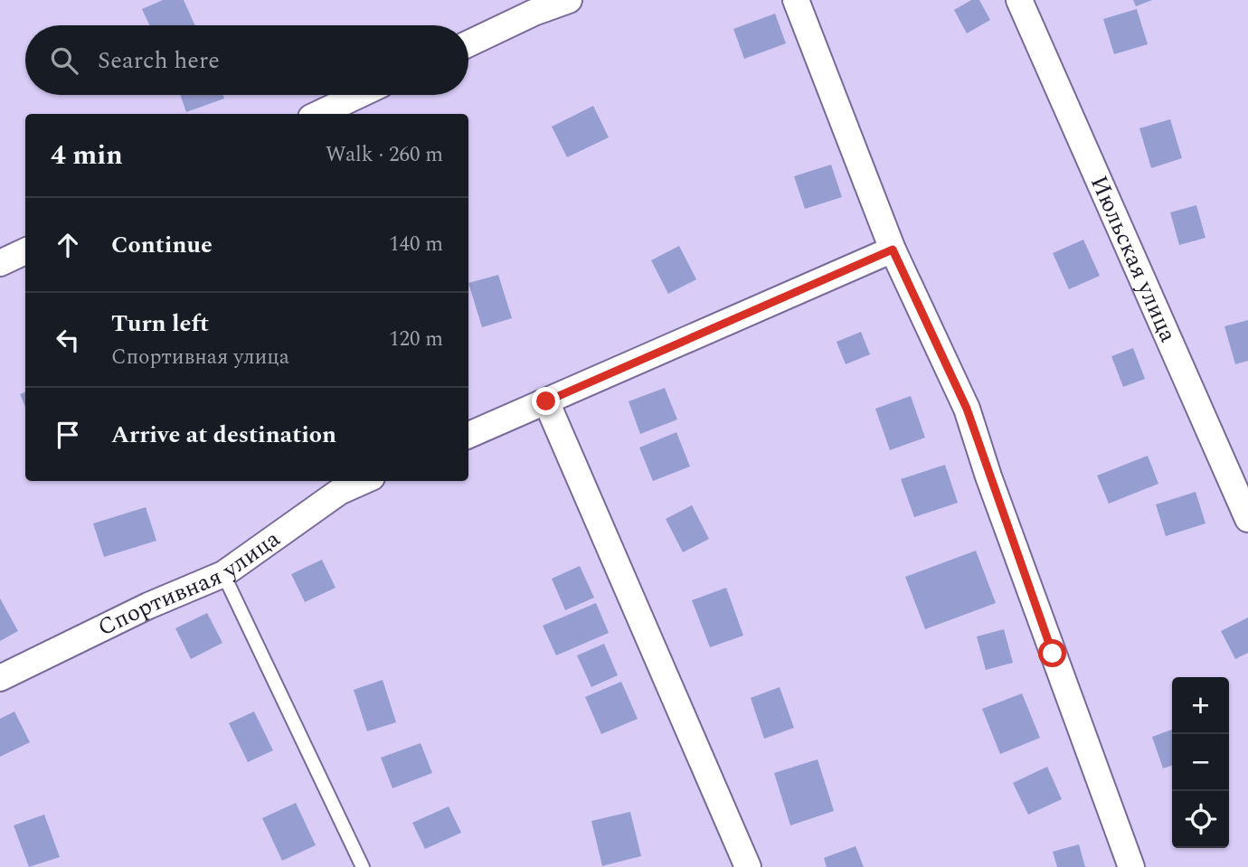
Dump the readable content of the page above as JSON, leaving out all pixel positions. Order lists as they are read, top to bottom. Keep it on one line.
{"streets":{"street":["Июльская улица","Спортивная улица"]},"page":{"search":"Search here","heading":["4 min","Walk · 260 m"],"list":[["Continue","140 m"],["Turn left","Спортивная улица","120 m"],"Arrive at destination"],"map_buttons":["+","−"]}}
